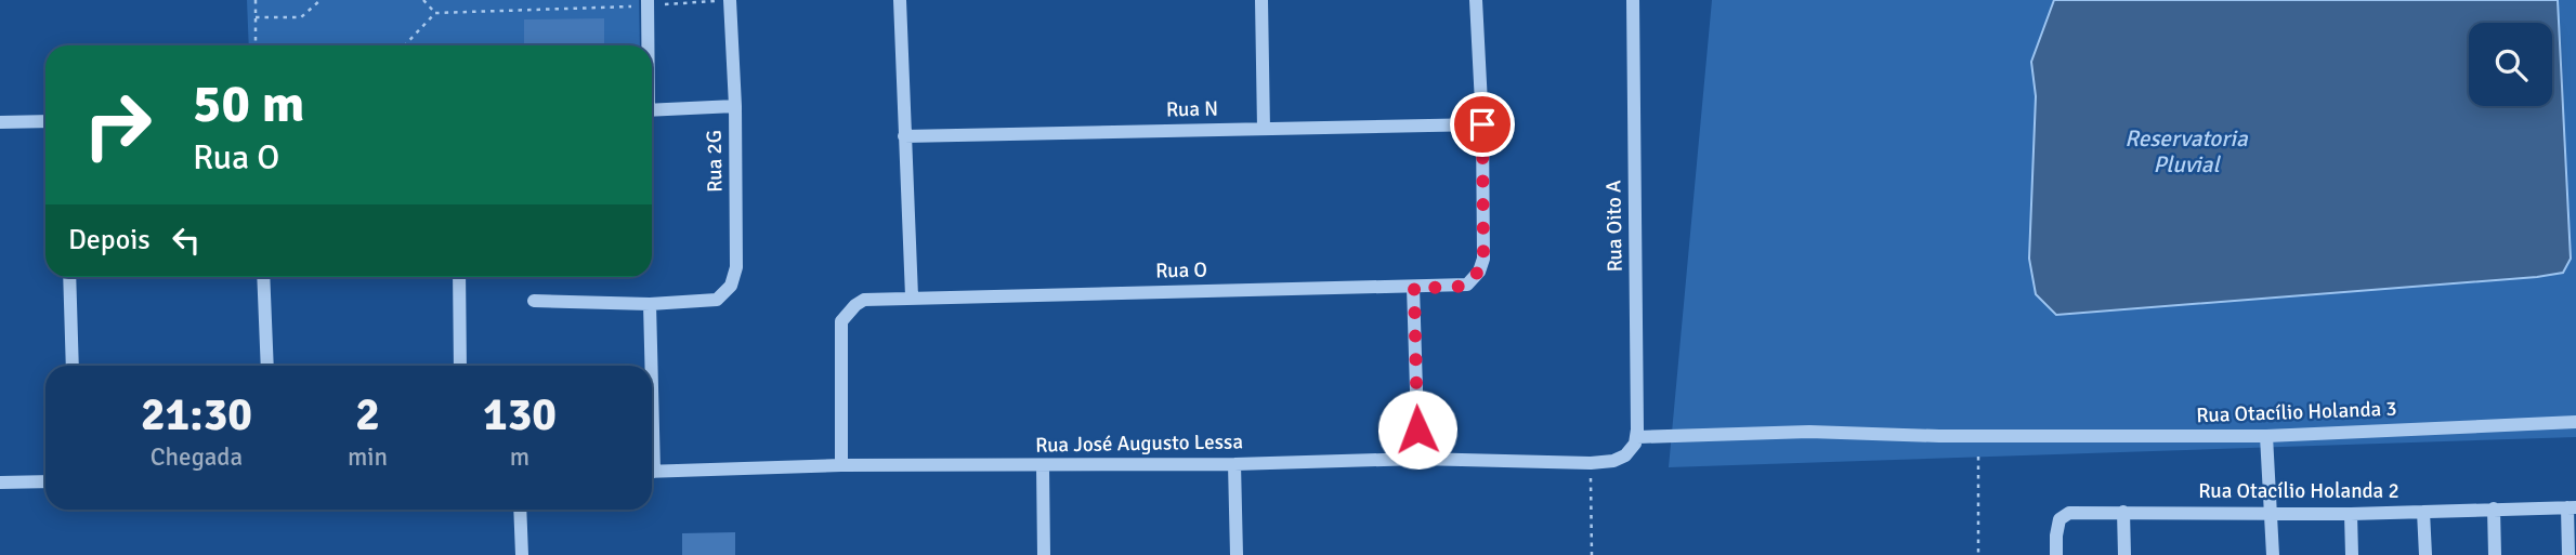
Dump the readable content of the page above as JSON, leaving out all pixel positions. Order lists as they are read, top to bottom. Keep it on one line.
{"streets":{"street":["Rua N","Rua 2G","Rua Oito A","Rua O","Rua Otacílio Holanda 3","Rua José Augusto Lessa","Rua Otacílio Holanda 2"]},"crossings":[["Rua N","Rua O"],["Rua Oito A","Rua Otacílio Holanda 3"],["Rua Oito A","Rua José Augusto Lessa"],["Rua O","Rua José Augusto Lessa"]],"water":["Reservatoria Pluvial"],"page":{"turn":["50 m","Rua O"],"then":"Depois","eta":["21:30","Chegada","2","min","130","m"]}}
